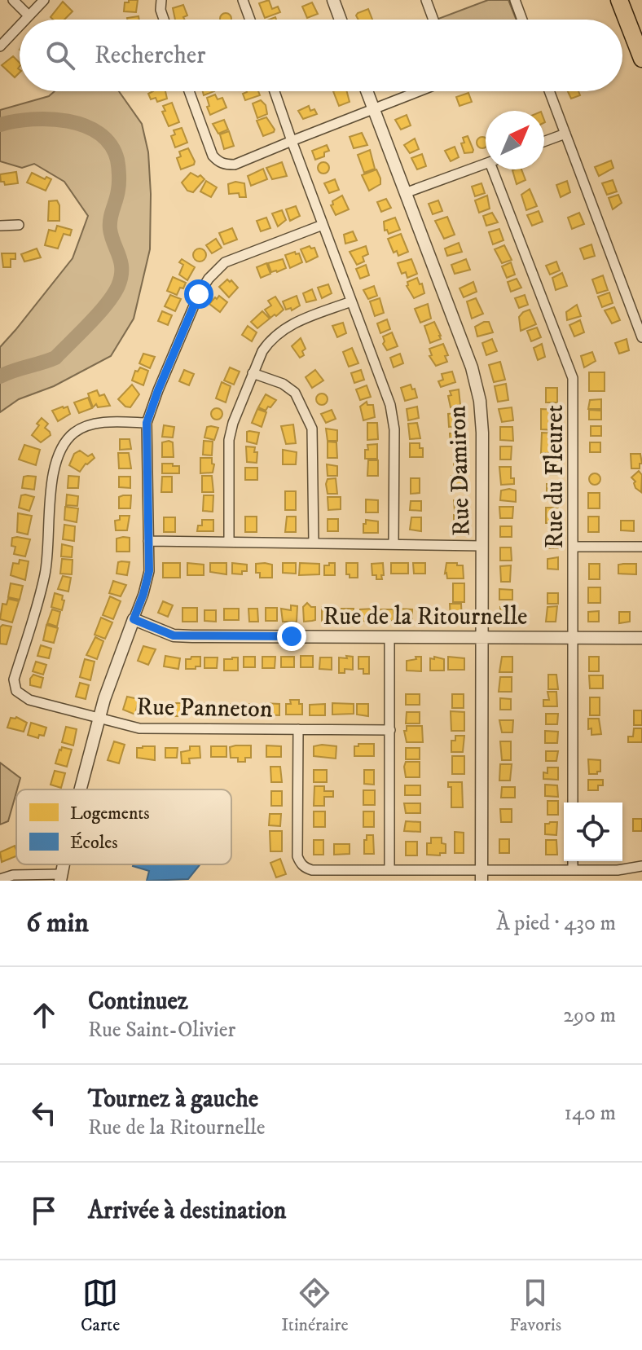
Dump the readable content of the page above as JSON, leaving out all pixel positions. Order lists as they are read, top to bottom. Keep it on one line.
{"streets":{"street":["Rue Damiron","Rue du Fleuret","Rue de la Ritournelle","Rue Panneton"]},"crossings":[["Rue Damiron","Rue de la Ritournelle"],["Rue du Fleuret","Rue de la Ritournelle"]],"legend":["Logements","Écoles"],"north":"top right","page":{"search":"Rechercher","heading":["6 min","À pied · 430 m"],"list":[["Continuez","Rue Saint-Olivier","290 m"],["Tournez à gauche","Rue de la Ritournelle","140 m"],"Arrivée à destination"],"nav":["Carte","Itinéraire","Favoris"]}}
